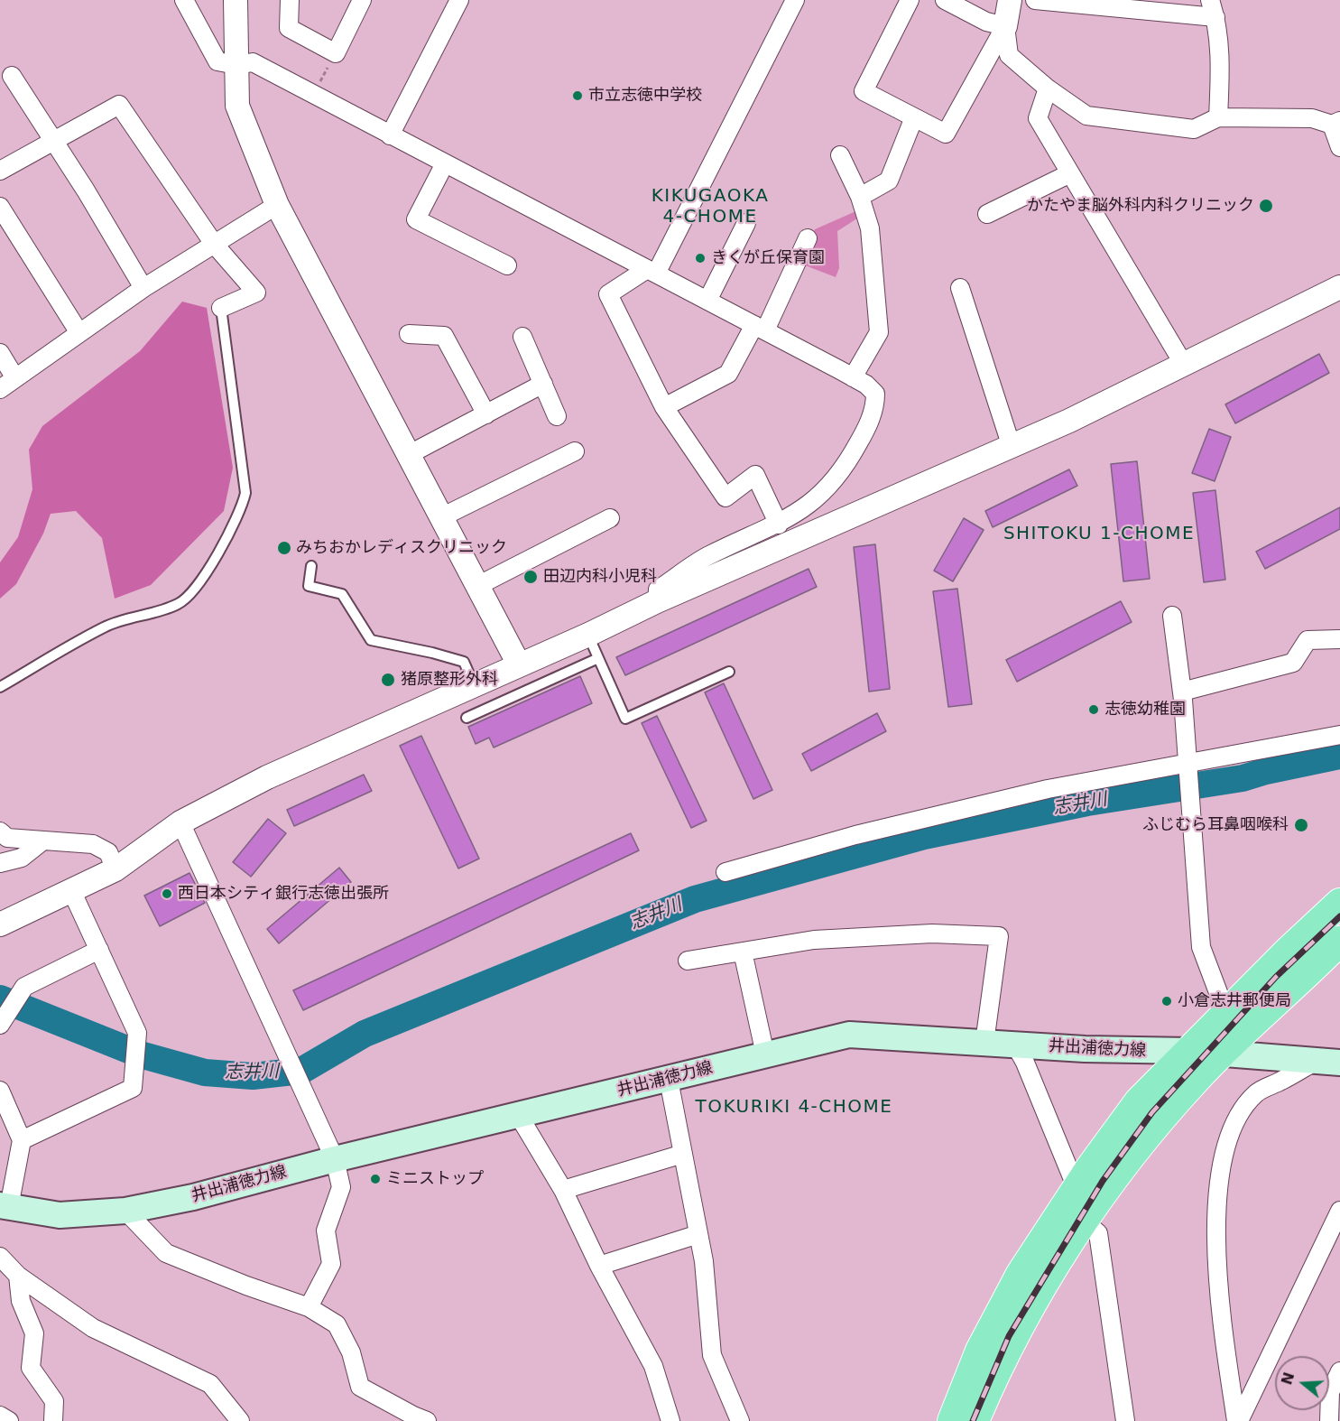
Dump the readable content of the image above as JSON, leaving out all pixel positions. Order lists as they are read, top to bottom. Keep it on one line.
{"streets":{"main road":["井出浦徳力線"]},"districts":["KIKUGAOKA 4-CHOME","SHITOKU 1-CHOME","TOKURIKI 4-CHOME"],"water":["志井川"],"places":["市立志徳中学校","かたやま脳外科内科クリニック","きくが丘保育園","みちおかレディスクリニック","田辺内科小児科","猪原整形外科","志徳幼稚園","ふじむら耳鼻咽喉科","西日本シティ銀行志徳出張所","小倉志井郵便局","ミニストップ"],"north":"left"}
